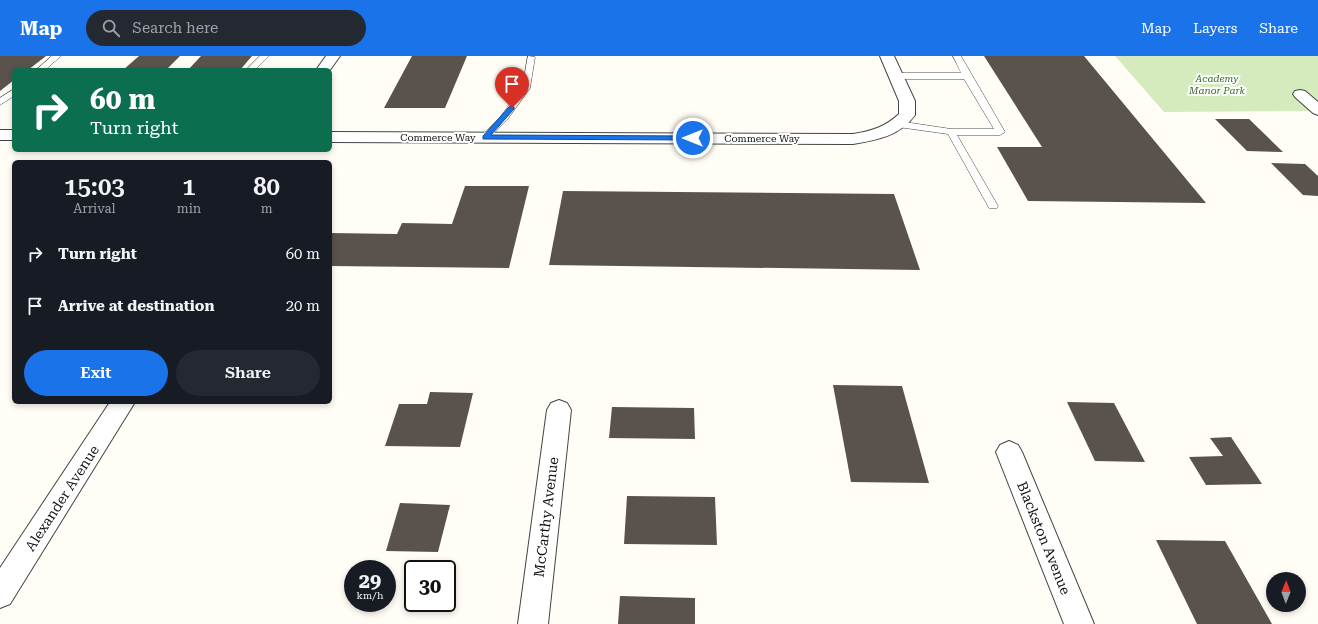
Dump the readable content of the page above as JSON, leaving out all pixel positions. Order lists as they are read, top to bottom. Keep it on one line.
{"streets":{"street":["Commerce Way","Alexander Avenue","McCarthy Avenue","Blackston Avenue"]},"parks":["Academy Manor Park"],"north":"top","page":{"header":"Map","search":"Search here","nav":["Map","Layers","Share"],"turn":["60 m","Turn right"],"eta":["15:03","Arrival","1","min","80","m"],"list":[{"name":"Turn right","value":"60 m"},{"name":"Arrive at destination","value":"20 m"}],"buttons":["Exit","Share"],"speed":"29 km/h","limit":"30"}}
